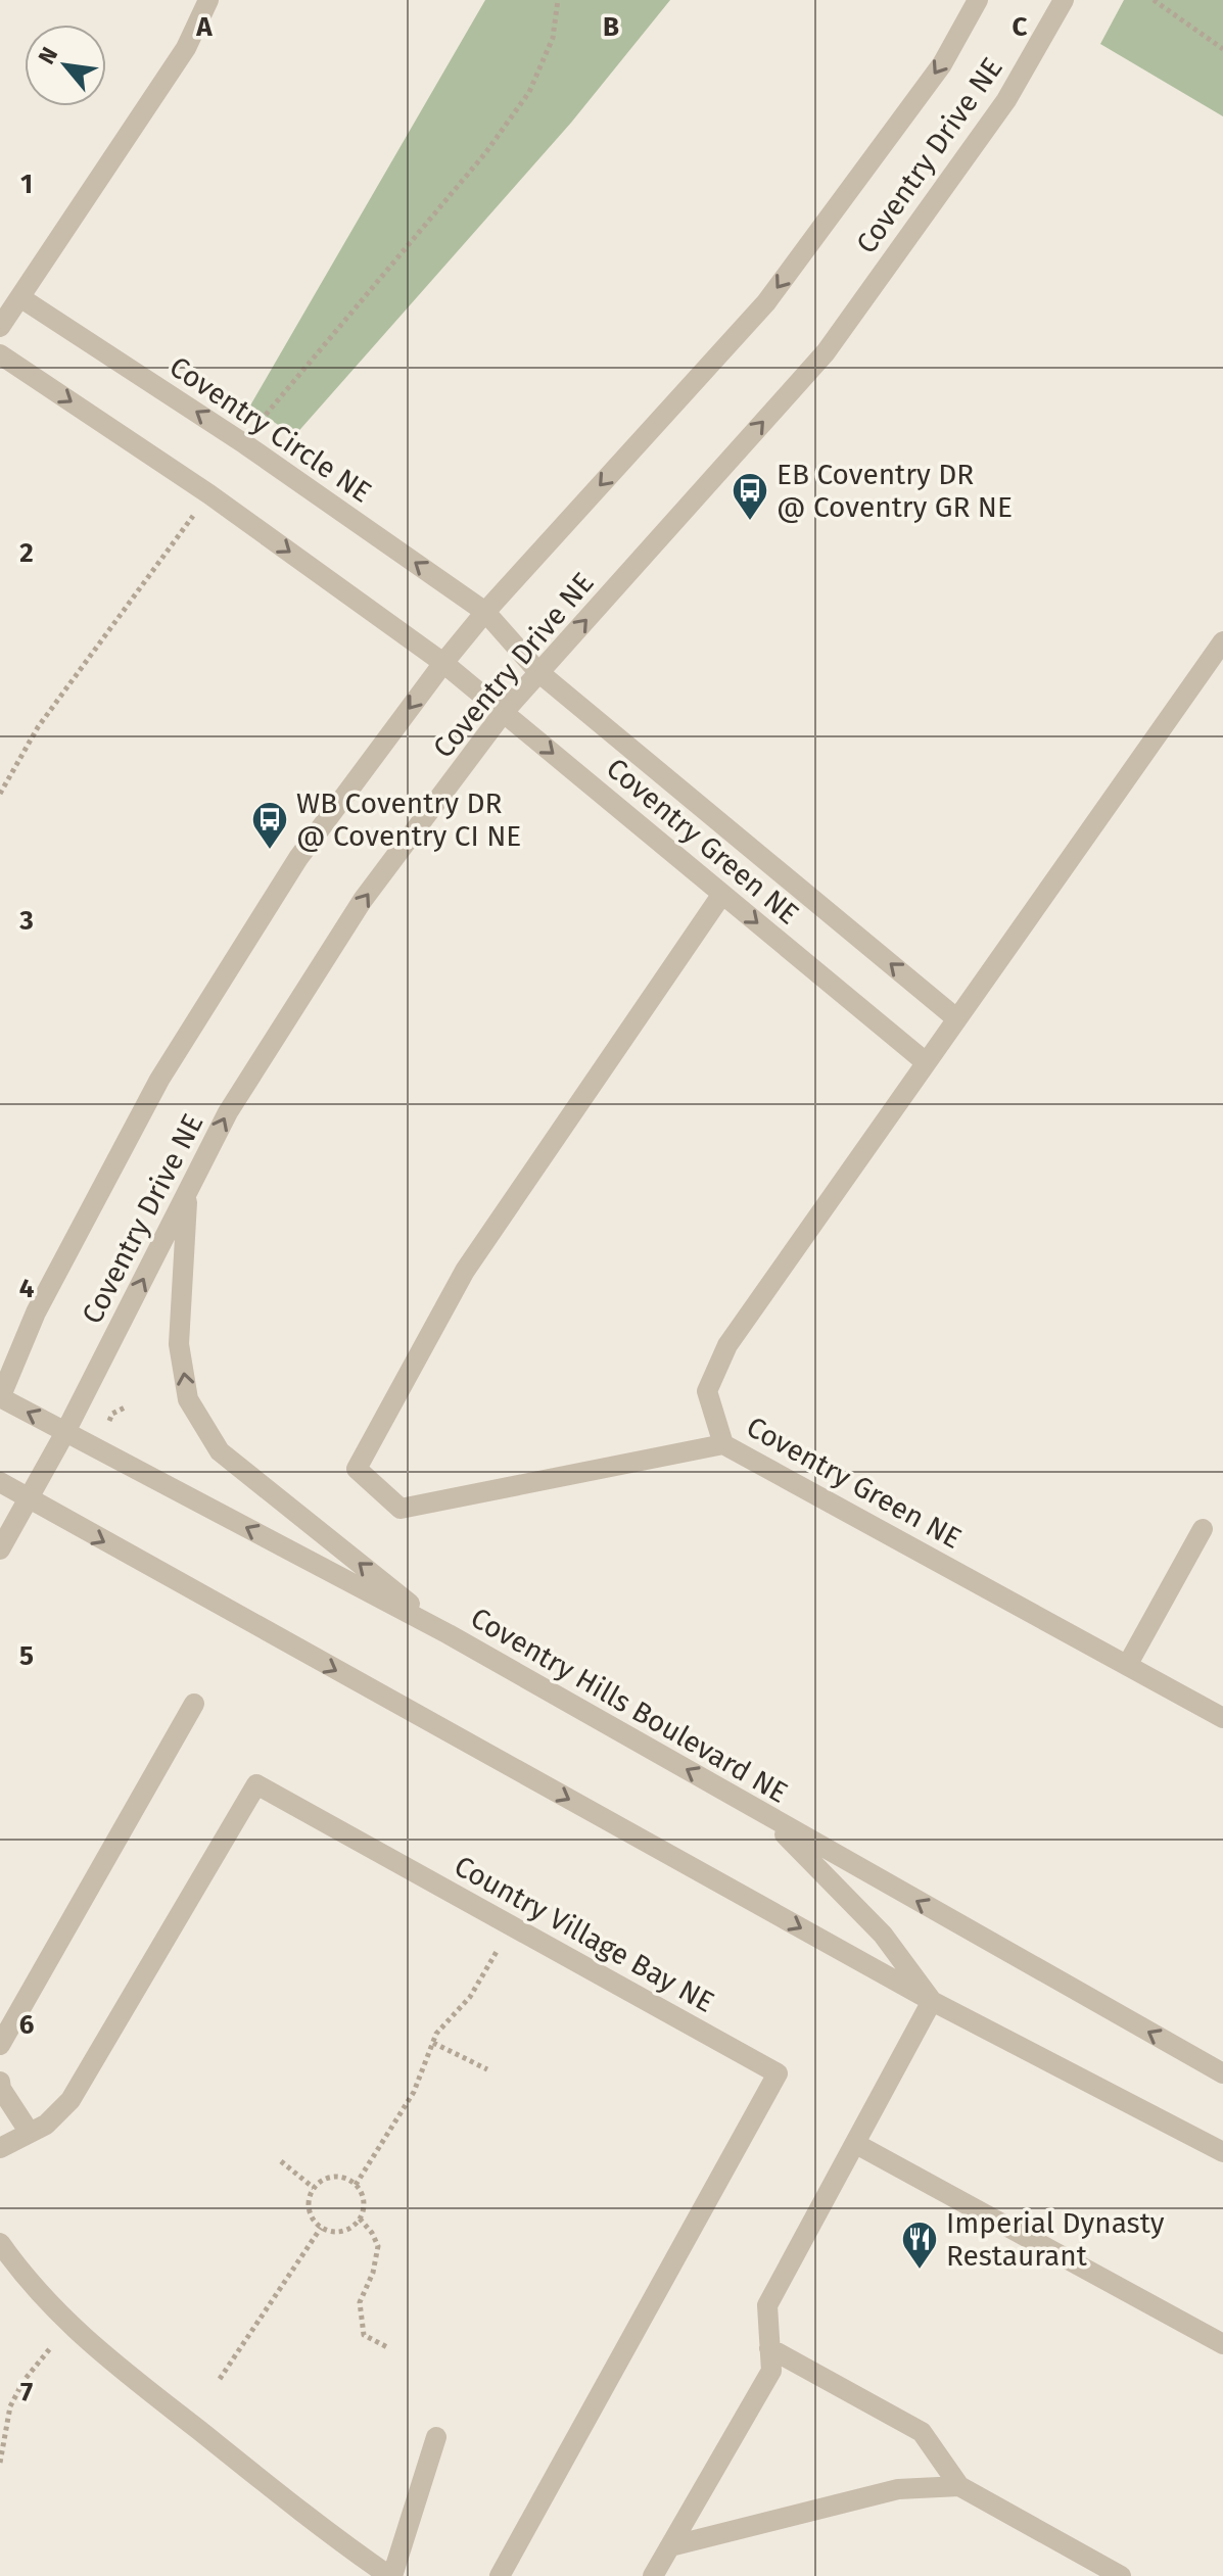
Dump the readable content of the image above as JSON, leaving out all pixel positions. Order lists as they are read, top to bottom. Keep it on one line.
{"streets":{"street":["Coventry Drive NE","Coventry Circle NE","Coventry Green NE","Coventry Hills Boulevard NE","Country Village Bay NE"]},"crossings":[["Coventry Drive NE","Coventry Circle NE"],["Coventry Drive NE","Coventry Green NE"],["Coventry Drive NE","Coventry Hills Boulevard NE"],["Coventry Circle NE","Coventry Green NE"]],"places":{"bus stop":["EB Coventry DR @ Coventry GR NE","WB Coventry DR @ Coventry CI NE"],"restaurant":["Imperial Dynasty Restaurant"]},"north":"top left","grid":{"columns":["A","B","C"],"rows":["1","2","3","4","5","6","7"]}}
